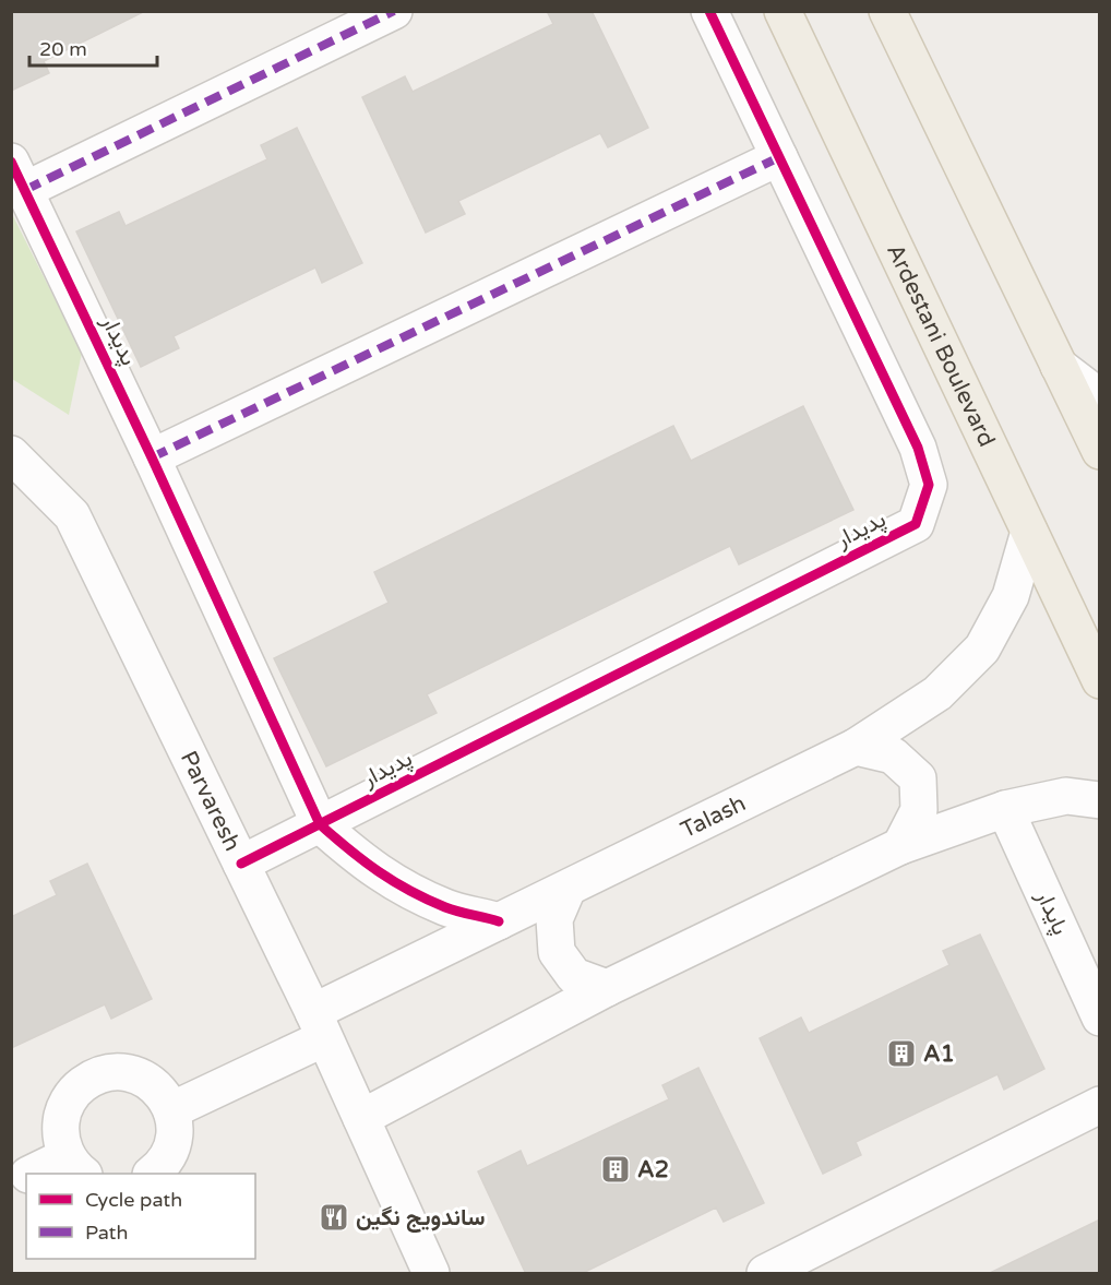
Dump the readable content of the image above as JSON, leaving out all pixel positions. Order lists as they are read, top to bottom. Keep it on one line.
{"streets":{"main road":["Ardestani Boulevard"],"street":["پدیدار","Parvaresh","Talash","پایدار"]},"crossings":[["پدیدار","Talash"],["Ardestani Boulevard","Talash"],["Parvaresh","Talash"]],"places":{"building":["A1","A2"],"restaurant":["ساندویج نگین"]},"legend":["Cycle path","Path"],"scale_bar":"20 m"}
